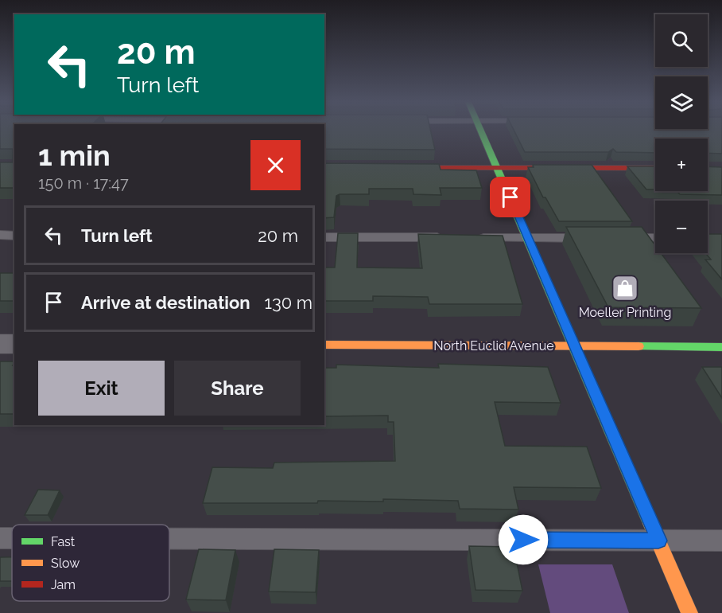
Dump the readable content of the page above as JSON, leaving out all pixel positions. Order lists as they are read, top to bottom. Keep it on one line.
{"streets":{"main road":["North Euclid Avenue"]},"places":{"shop":["Moeller Printing"]},"legend":["Fast","Slow","Jam"],"page":{"map_buttons":["+","−"],"turn":["20 m","Turn left"],"heading":["1 min","150 m · 17:47"],"list":[{"name":"Turn left","value":"20 m"},{"name":"Arrive at destination","value":"130 m"}],"buttons":["Exit","Share"]}}
